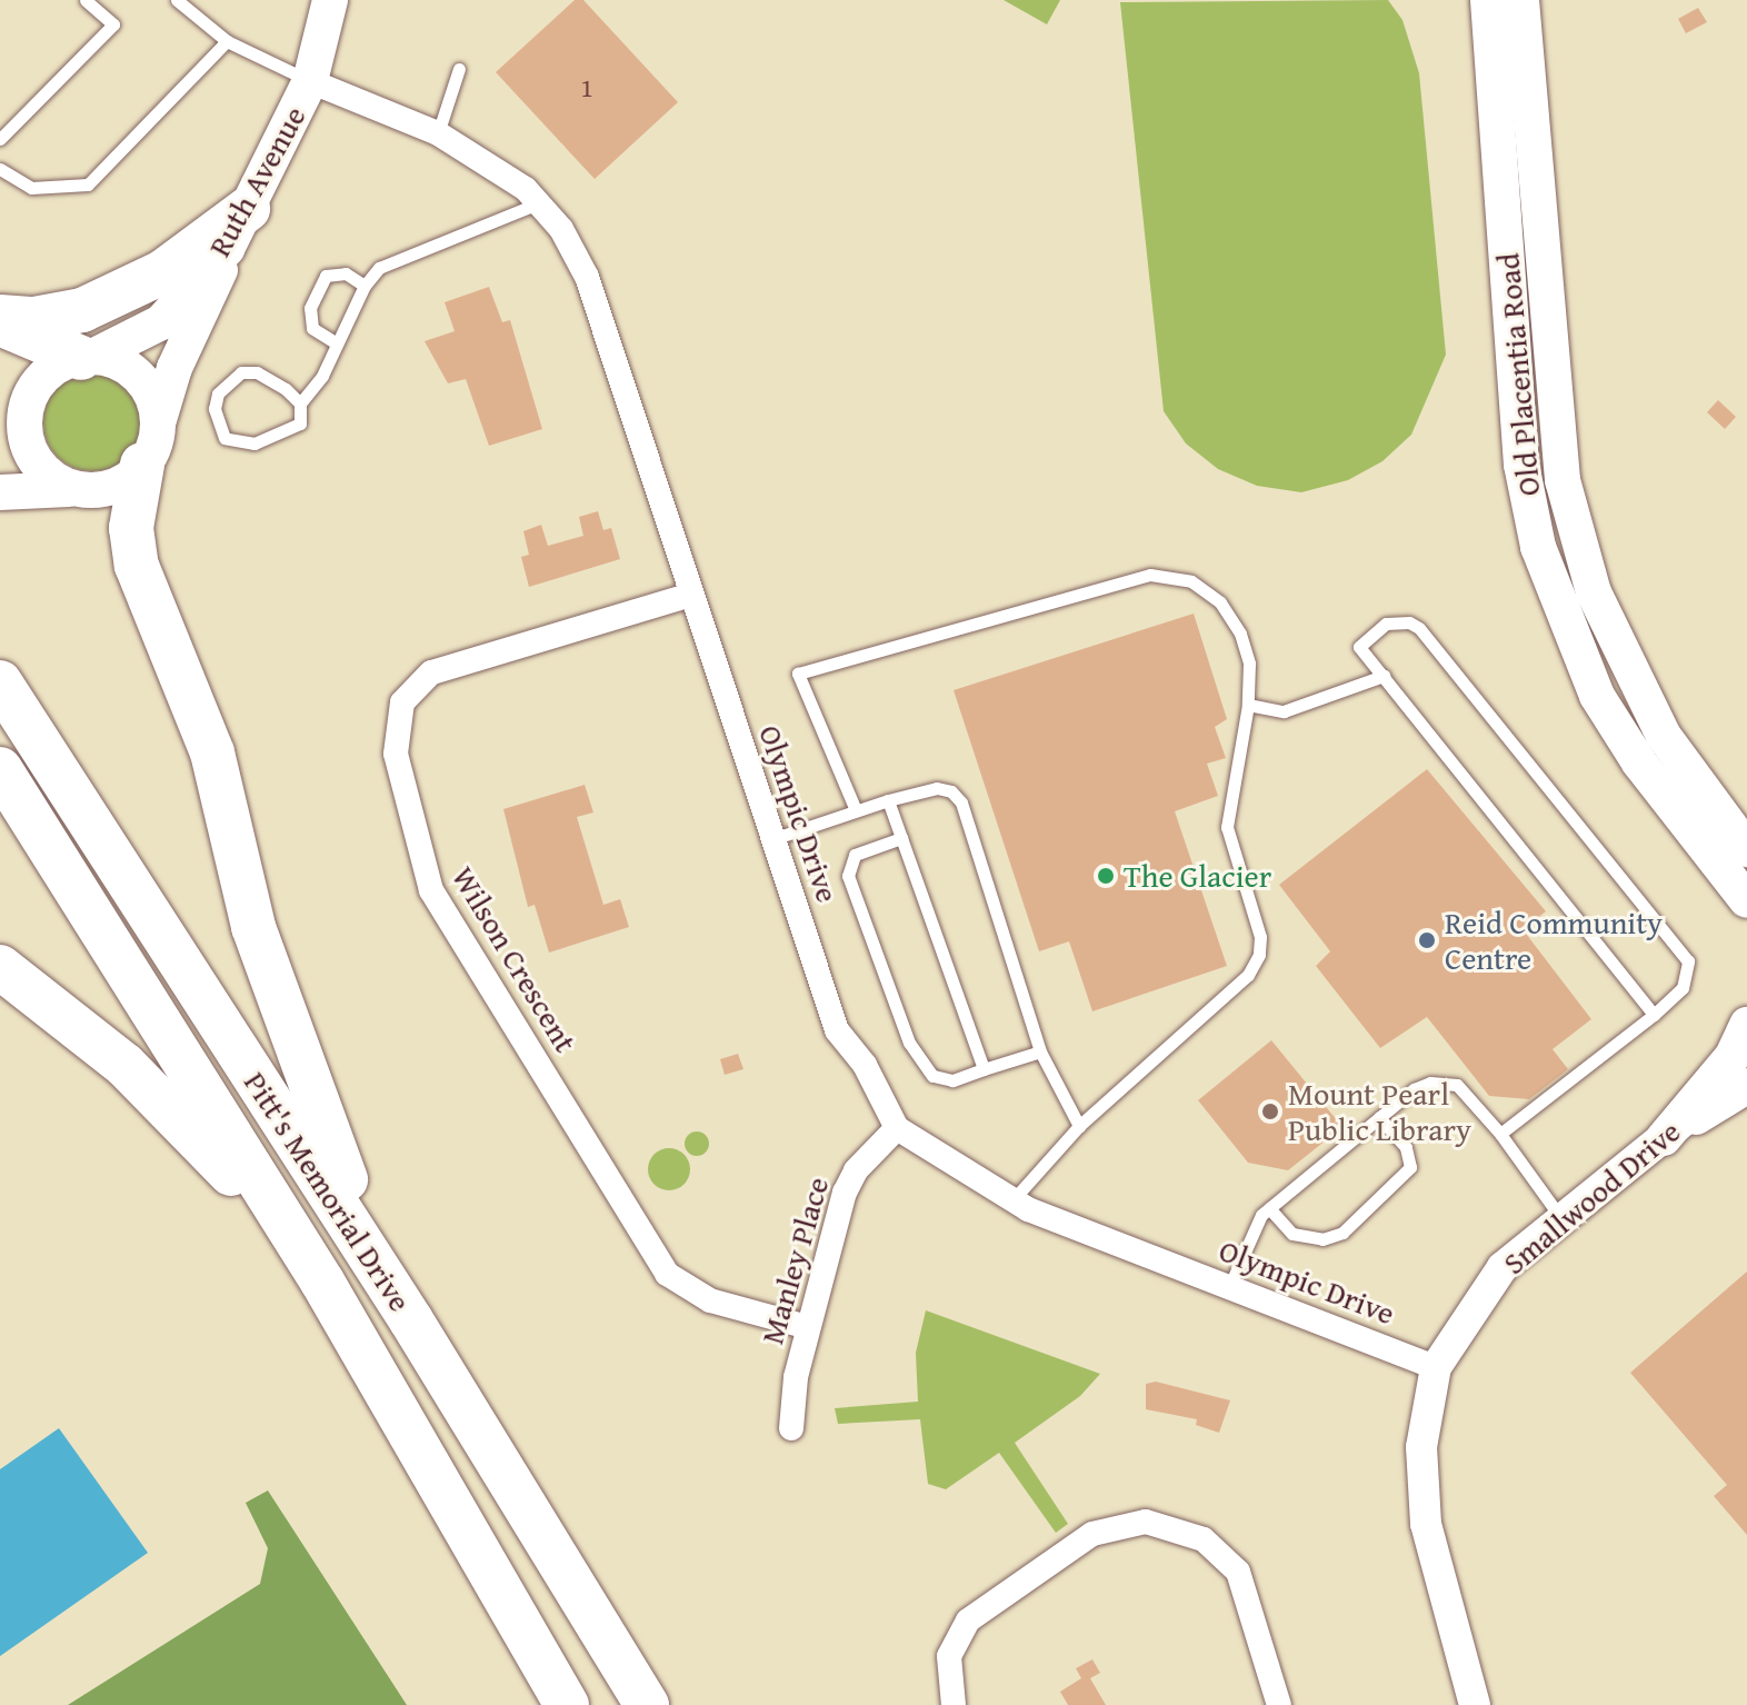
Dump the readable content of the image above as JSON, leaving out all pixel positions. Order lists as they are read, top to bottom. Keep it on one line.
{"streets":{"highway":["Pitt's Memorial Drive"],"main road":["Ruth Avenue","Old Placentia Road"],"street":["Olympic Drive","Wilson Crescent","Smallwood Drive","Manley Place"]},"crossings":[["Ruth Avenue","Olympic Drive"],["Olympic Drive","Wilson Crescent"],["Olympic Drive","Smallwood Drive"],["Olympic Drive","Manley Place"],["Wilson Crescent","Manley Place"]],"places":["The Glacier","Reid Community Centre","Mount Pearl Public Library"],"house_numbers":["1"]}
